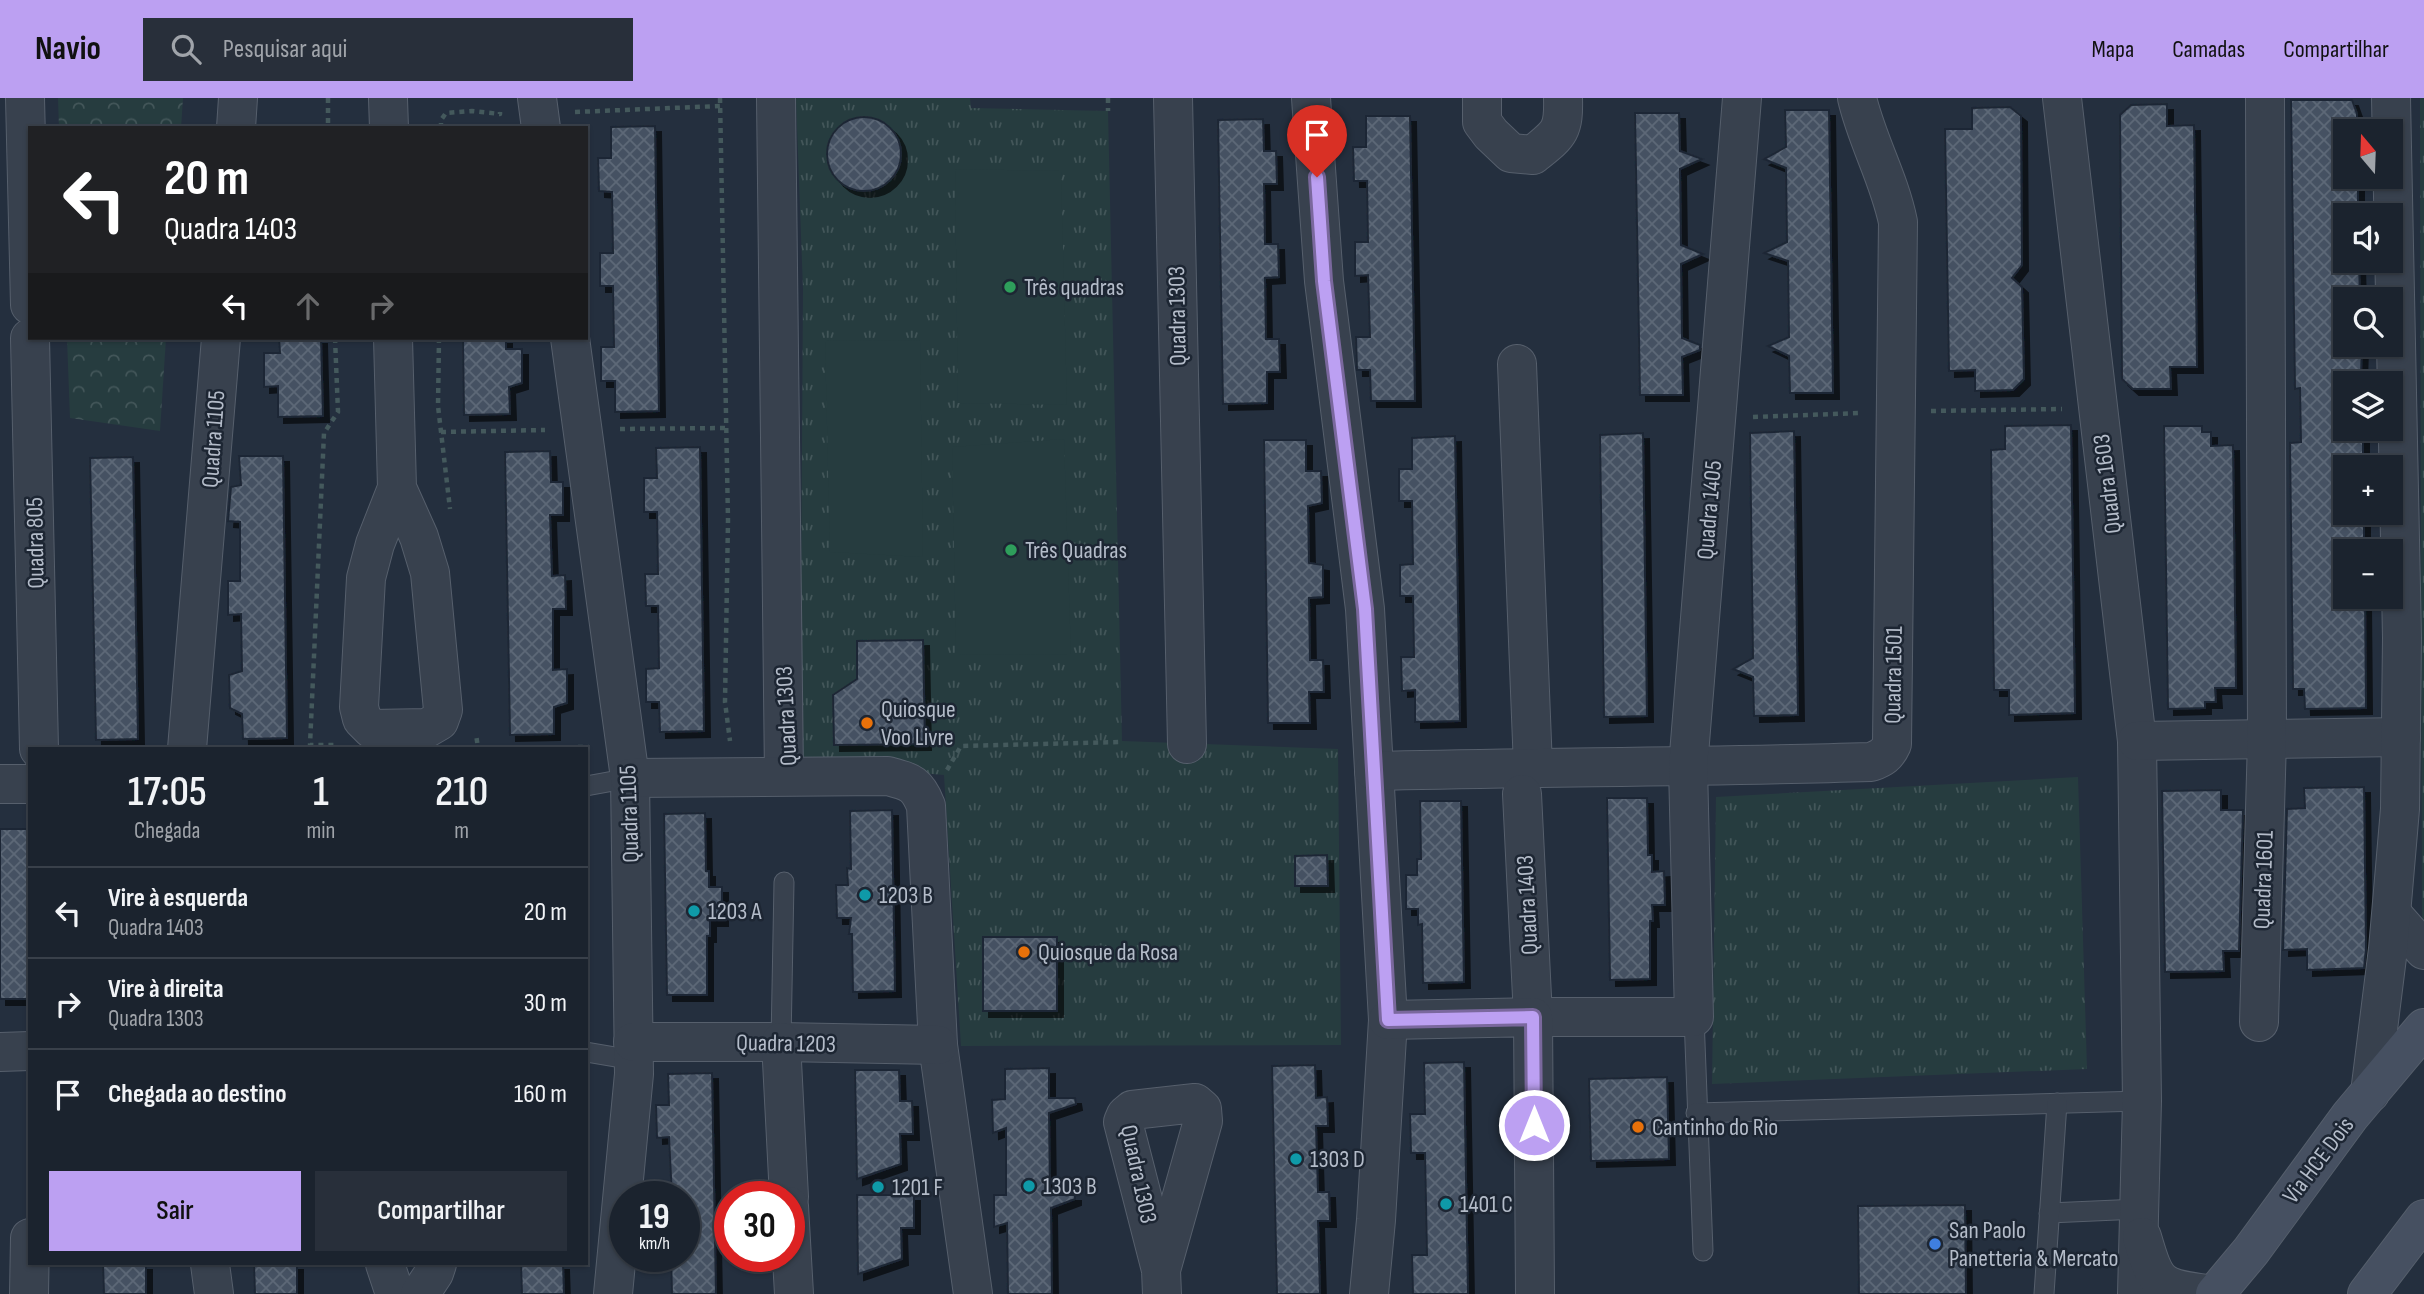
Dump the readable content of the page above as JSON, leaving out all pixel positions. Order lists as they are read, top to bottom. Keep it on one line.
{"streets":{"main road":["Via HCE Dois"],"street":["Quadra 1303","Quadra 1105","Quadra 1603","Quadra 1405","Quadra 805","Quadra 1501","Quadra 1601","Quadra 1403","Quadra 1203"]},"crossings":[["Quadra 1303","Quadra 1203"],["Quadra 1105","Quadra 1203"],["Quadra 1405","Quadra 1501"]],"places":["Três quadras","Três Quadras","Quiosque Voo Livre","1203 B","1203 A","Quiosque da Rosa","Cantinho do Rio","1303 D","1303 B","1201 F","1401 C","San Paolo Panetteria & Mercato"],"north":"top","page":{"header":"Navio","search":"Pesquisar aqui","nav":["Mapa","Camadas","Compartilhar"],"map_buttons":["+","−"],"turn":["20 m","Quadra 1403"],"eta":["17:05","Chegada","1","min","210","m"],"list":[{"name":"Vire à esquerda","note":"Quadra 1403","value":"20 m"},{"name":"Vire à direita","note":"Quadra 1303","value":"30 m"},{"name":"Chegada ao destino","value":"160 m"}],"buttons":["Sair","Compartilhar"],"speed":"19 km/h","limit":"30"}}
